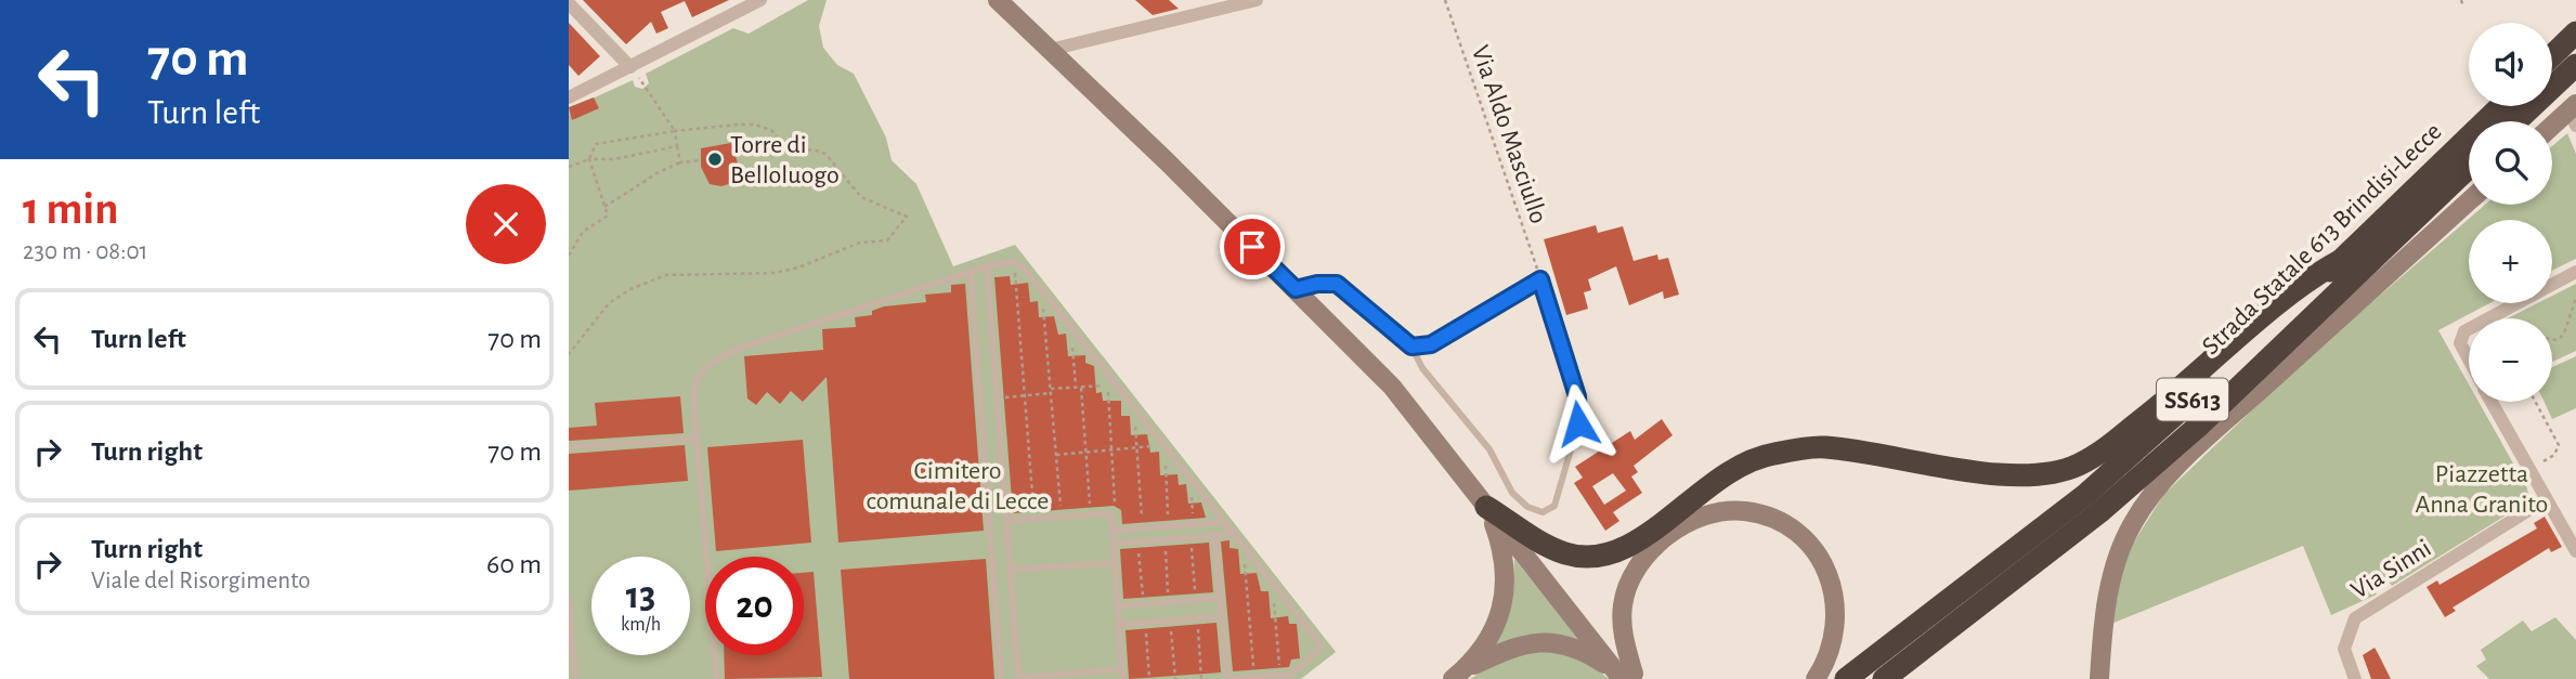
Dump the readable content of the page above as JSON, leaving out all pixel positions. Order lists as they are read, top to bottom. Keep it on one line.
{"streets":{"highway":["Strada Statale 613 Brindisi-Lecce","SS613"],"street":["Via Sinni"],"path":["Via Aldo Masciullo"]},"parks":["Cimitero comunale di Lecce","Piazzetta Anna Granito"],"places":["Torre di Belloluogo"],"page":{"turn":["70 m","Turn left"],"map_buttons":["+","−"],"heading":["1 min","230 m · 08:01"],"list":[{"name":"Turn left","value":"70 m"},{"name":"Turn right","value":"70 m"},{"name":"Turn right","note":"Viale del Risorgimento","value":"60 m"}],"speed":"13 km/h","limit":"20"}}
